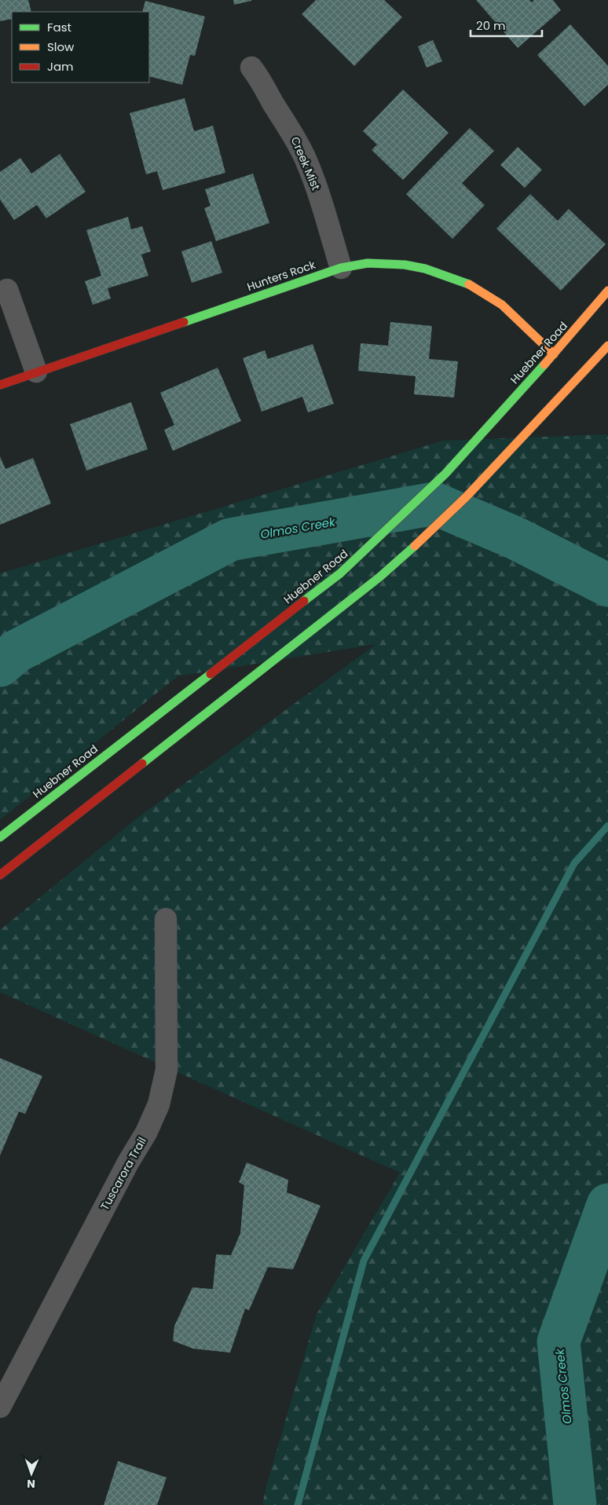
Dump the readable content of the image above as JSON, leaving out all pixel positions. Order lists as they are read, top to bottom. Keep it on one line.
{"streets":{"main road":["Hunters Rock","Huebner Road"],"street":["Creek Mist","Tuscarora Trail"]},"crossings":[["Creek Mist","Hunters Rock"],["Hunters Rock","Huebner Road"]],"water":["Olmos Creek"],"legend":["Fast","Slow","Jam"],"scale_bar":"20 m","north":"bottom"}
